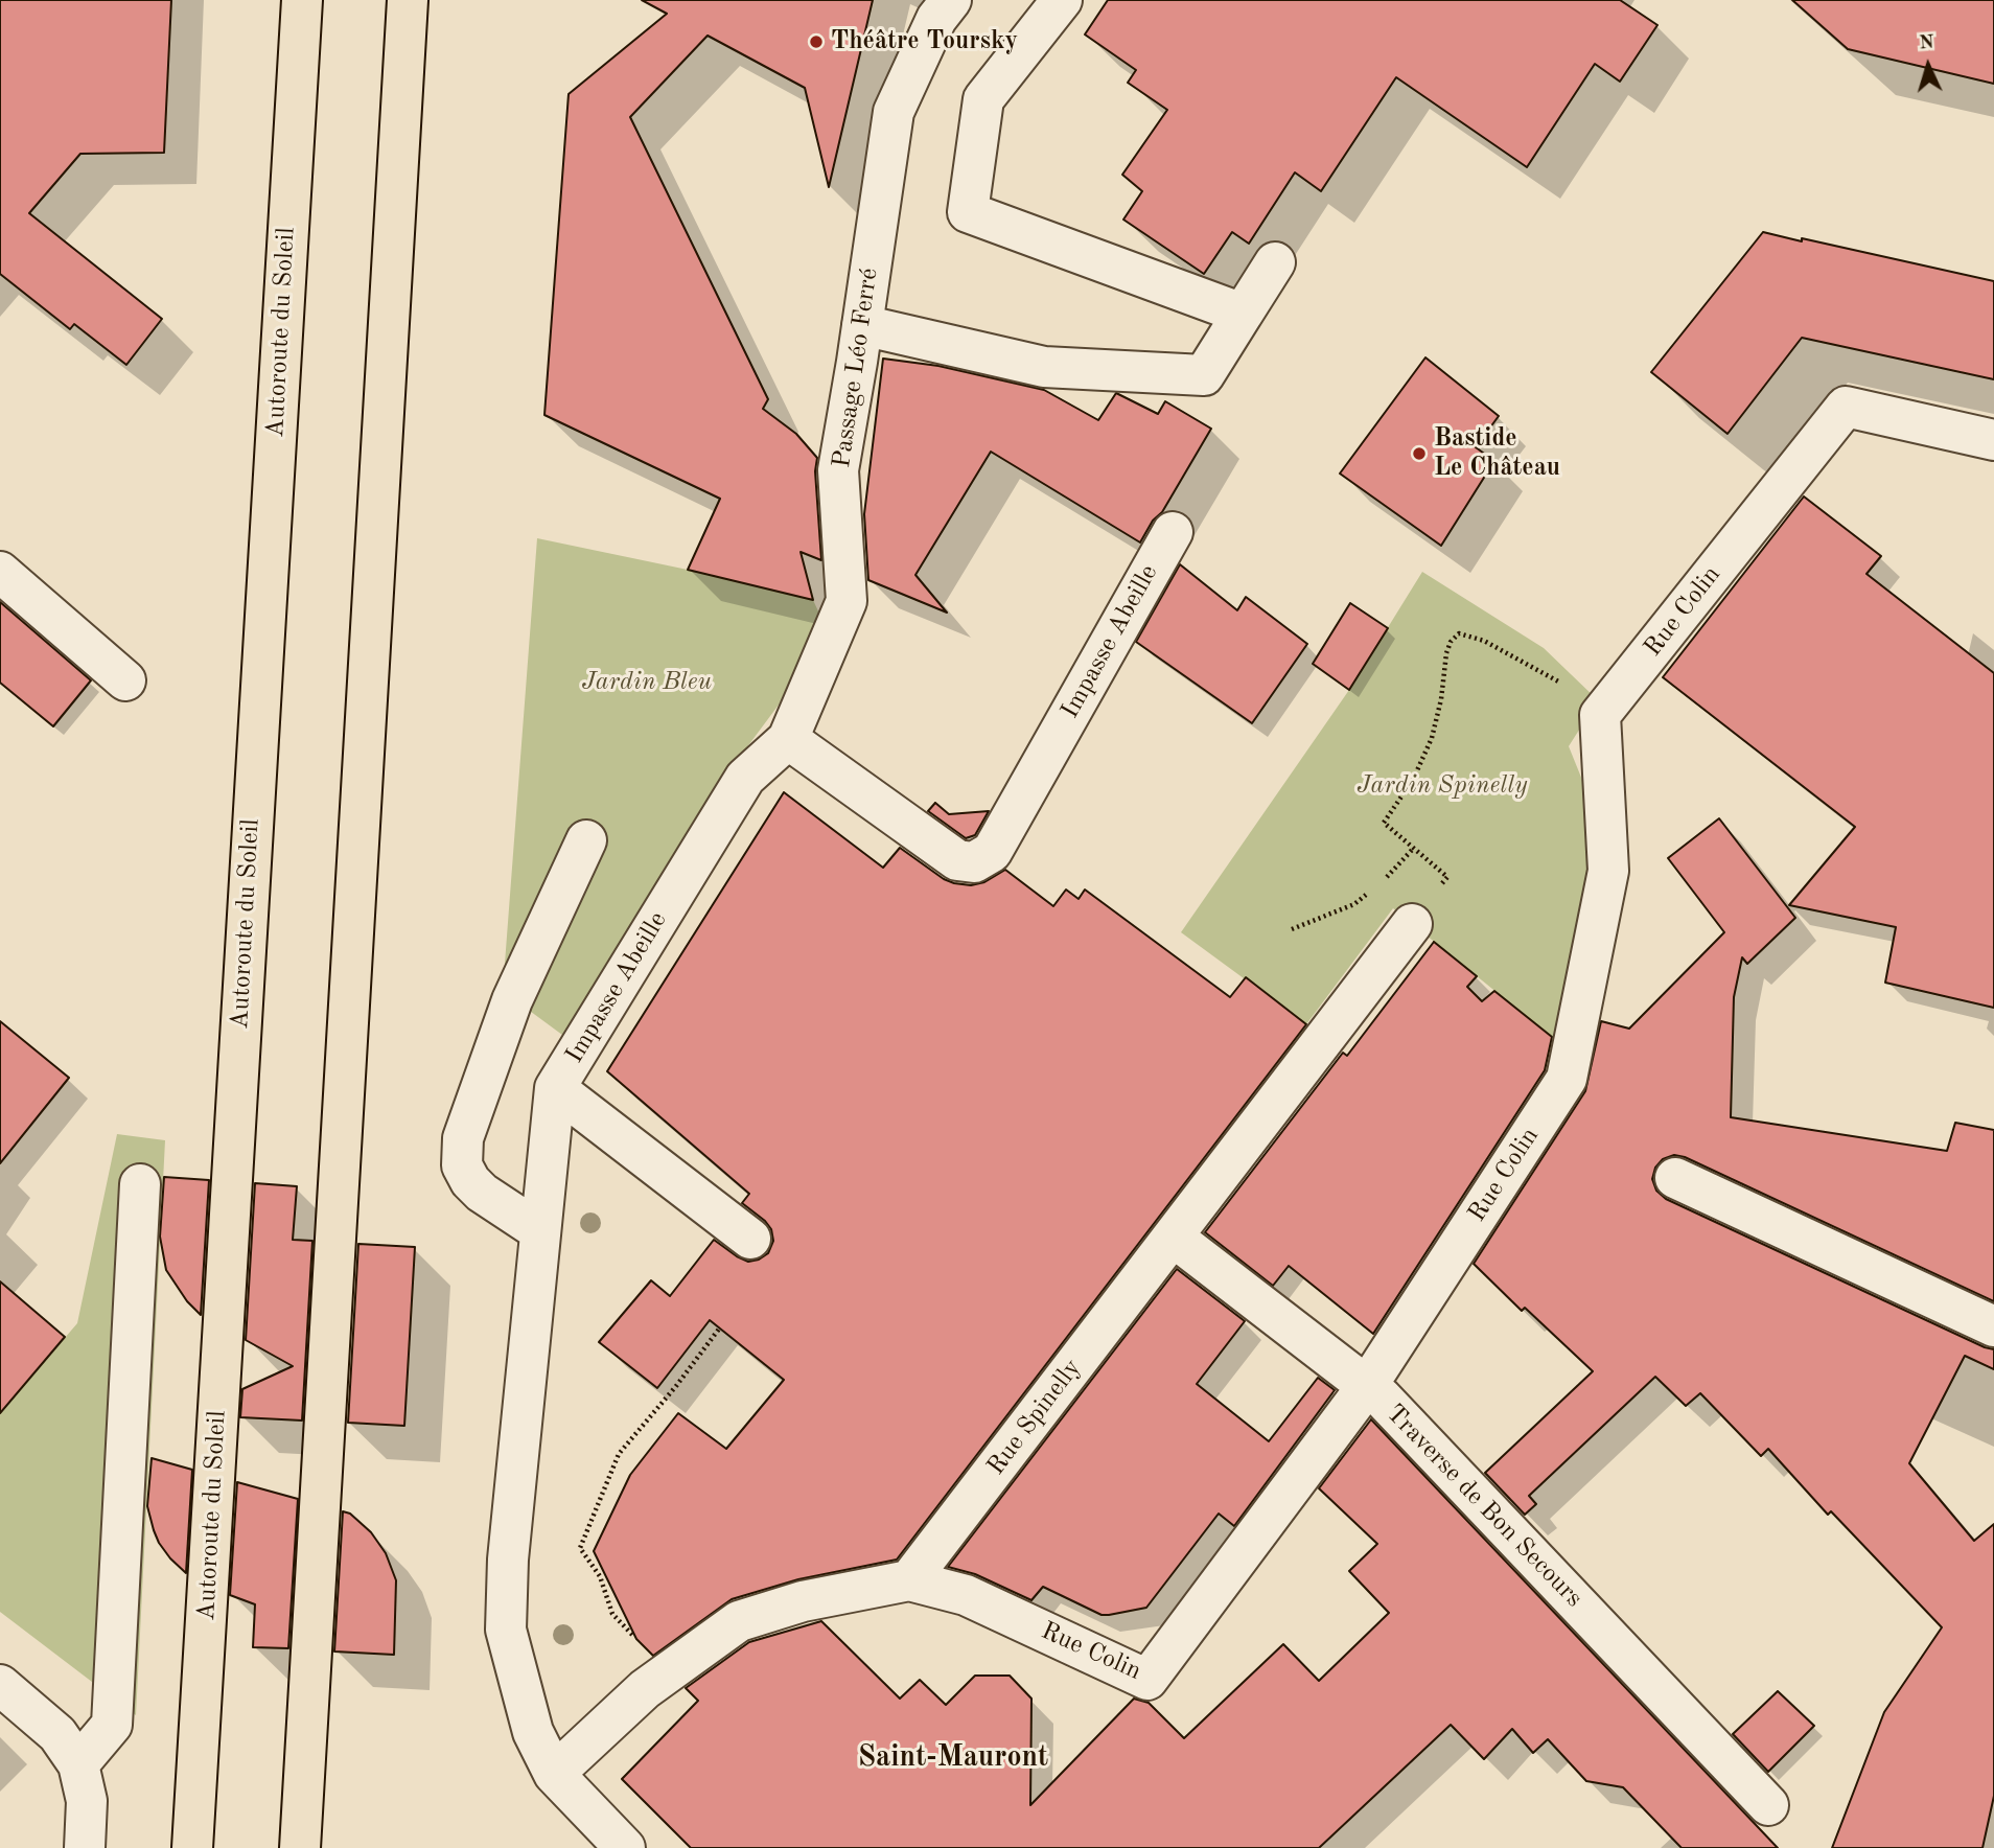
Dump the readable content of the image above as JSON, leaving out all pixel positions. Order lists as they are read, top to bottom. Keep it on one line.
{"streets":{"highway":["Autoroute du Soleil"],"street":["Passage Léo Ferré","Rue Colin","Impasse Abeille","Rue Spinelly","Traverse de Bon Secours"]},"crossings":[["Passage Léo Ferré","Impasse Abeille"],["Rue Colin","Rue Spinelly"],["Rue Colin","Traverse de Bon Secours"],["Rue Spinelly","Traverse de Bon Secours"]],"districts":["Saint-Mauront"],"parks":["Jardin Bleu","Jardin Spinelly"],"places":["Théâtre Toursky","Bastide Le Château"],"north":"top"}
